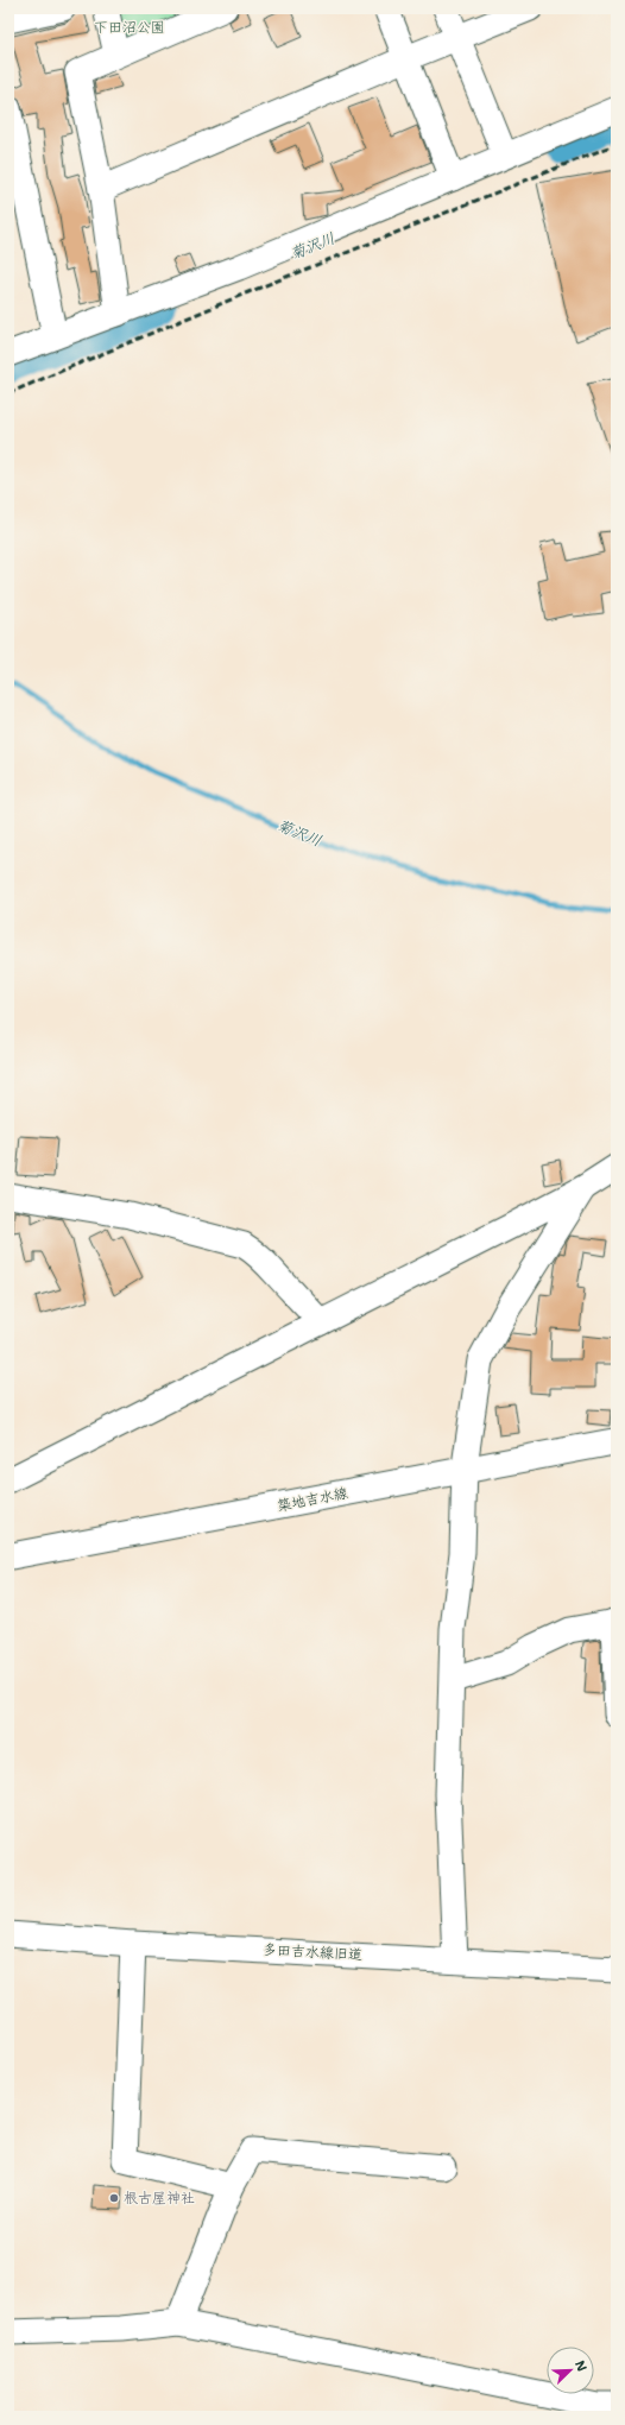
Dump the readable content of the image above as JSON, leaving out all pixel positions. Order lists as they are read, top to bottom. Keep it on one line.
{"streets":{"main road":["築地吉水線"],"street":["多田吉水線旧道"]},"water":["菊沢川"],"parks":["下田沼公園"],"places":["根古屋神社"],"north":"top right"}
